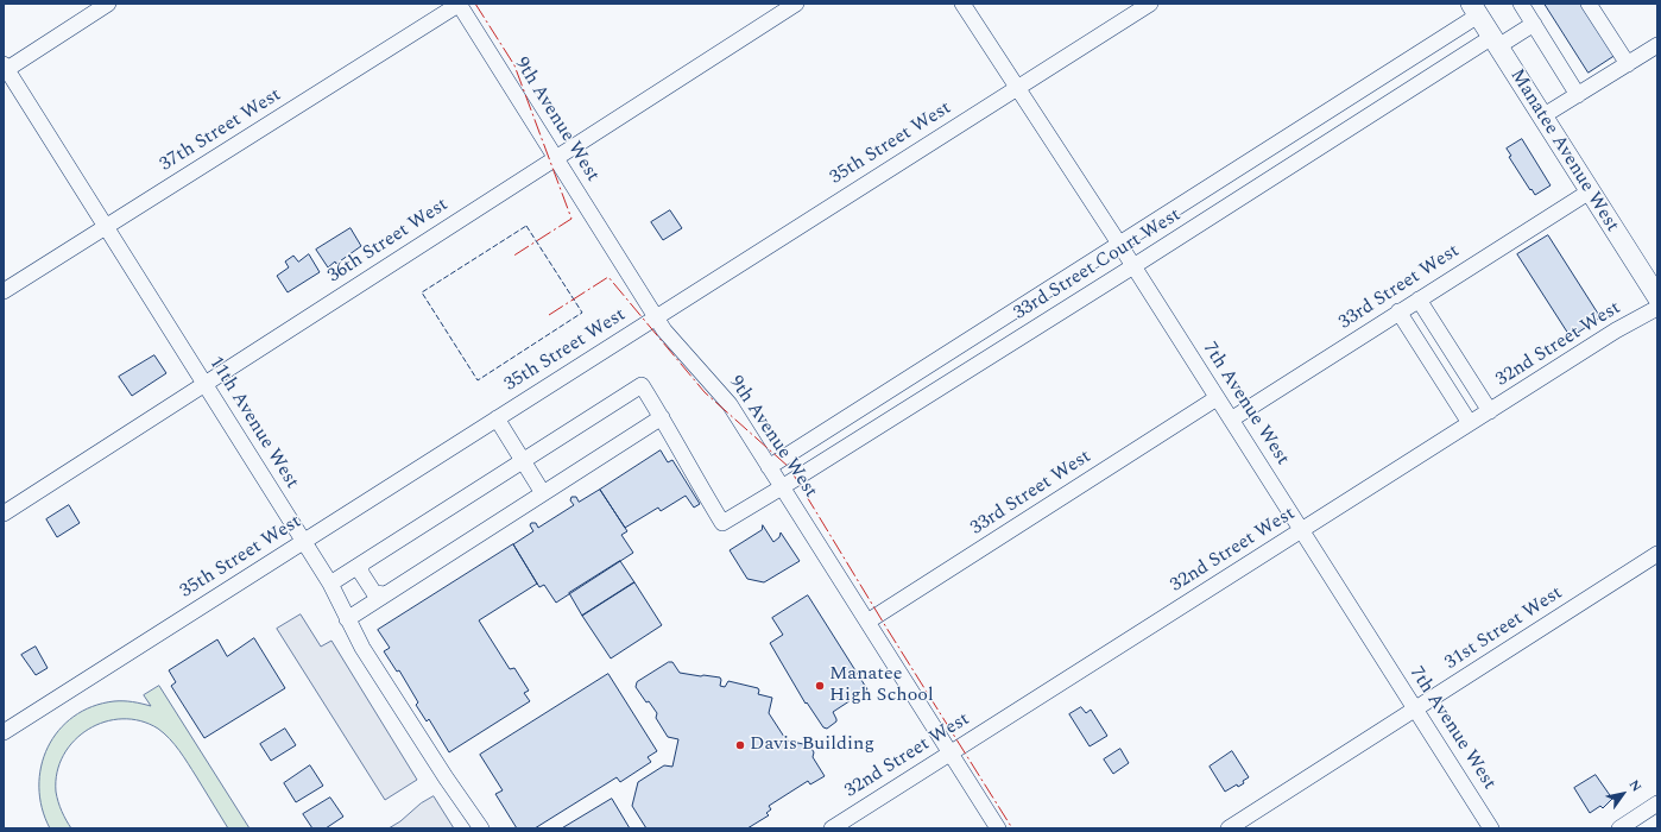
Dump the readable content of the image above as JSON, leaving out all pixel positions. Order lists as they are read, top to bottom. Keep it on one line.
{"streets":{"main road":["Manatee Avenue West"],"street":["9th Avenue West","37th Street West","35th Street West","36th Street West","33rd Street Court West","33rd Street West","32nd Street West","7th Avenue West","11th Avenue West","31st Street West"]},"crossings":[["9th Avenue West","37th Street West"],["9th Avenue West","35th Street West"],["9th Avenue West","36th Street West"],["9th Avenue West","33rd Street Court West"],["9th Avenue West","33rd Street West"],["9th Avenue West","32nd Street West"],["37th Street West","11th Avenue West"],["35th Street West","7th Avenue West"],["35th Street West","11th Avenue West"],["Manatee Avenue West","33rd Street Court West"],["Manatee Avenue West","33rd Street West"],["36th Street West","11th Avenue West"],["33rd Street Court West","7th Avenue West"],["33rd Street West","7th Avenue West"],["32nd Street West","7th Avenue West"],["7th Avenue West","31st Street West"]],"places":["Manatee High School","Davis Building"],"north":"top right"}
